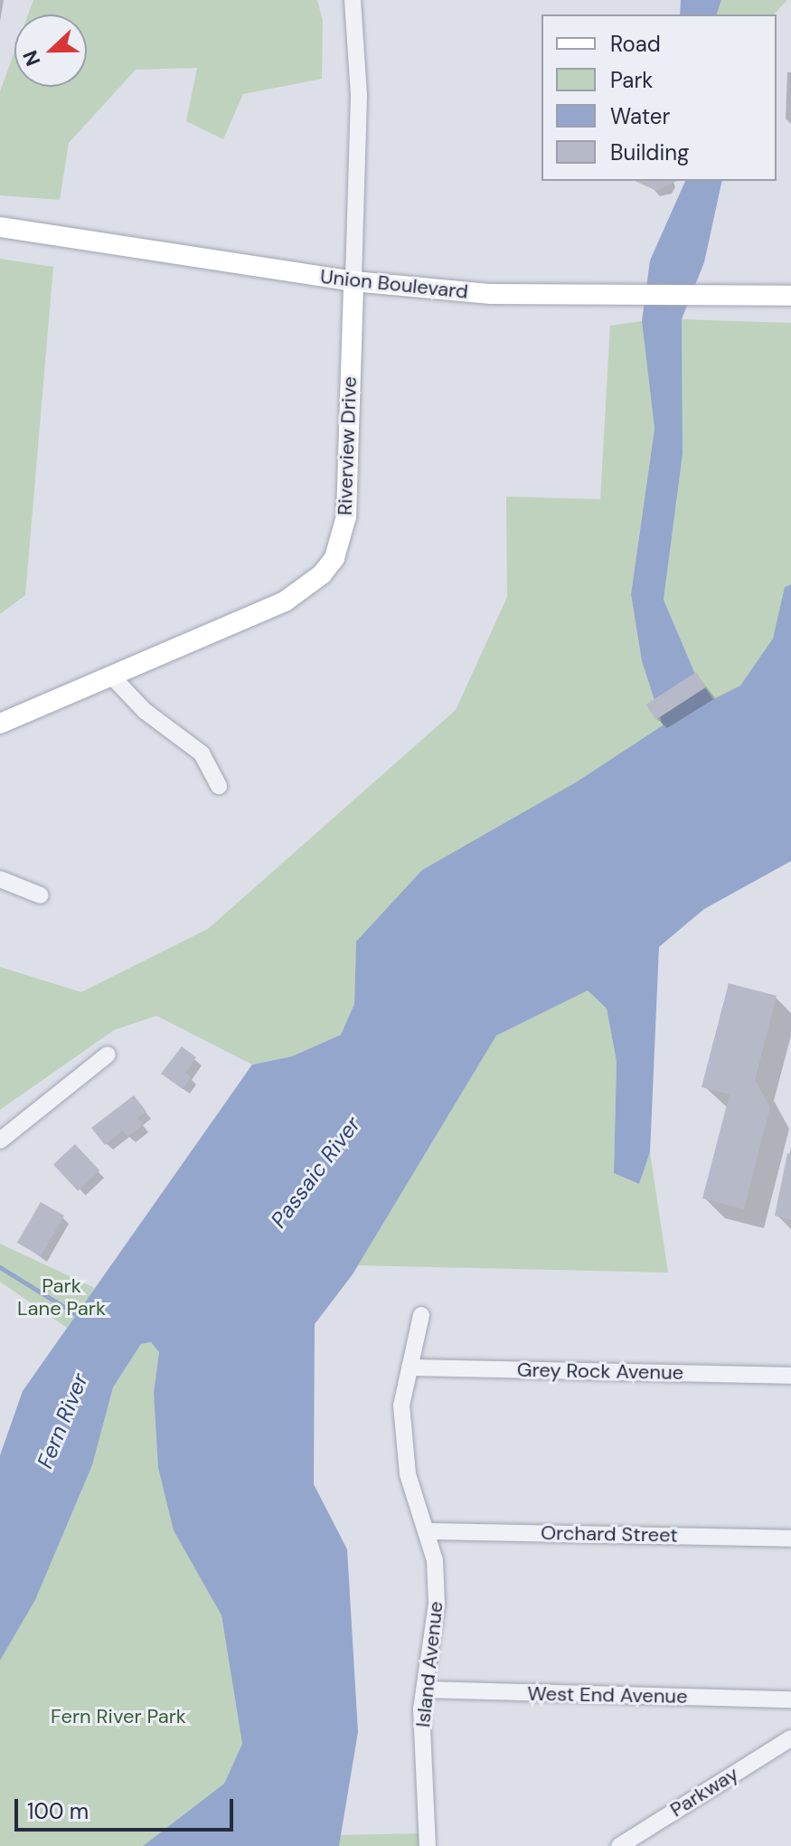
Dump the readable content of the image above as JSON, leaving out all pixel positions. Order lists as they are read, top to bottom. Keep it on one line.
{"streets":{"main road":["Union Boulevard","Riverview Drive"],"street":["Grey Rock Avenue","Orchard Street","Island Avenue","West End Avenue","Parkway"]},"crossings":[["Union Boulevard","Riverview Drive"],["Grey Rock Avenue","Island Avenue"],["Orchard Street","Island Avenue"],["Island Avenue","West End Avenue"]],"water":["Passaic River","Fern River"],"parks":["Park Lane Park","Fern River Park"],"legend":["Road","Park","Water","Building"],"scale_bar":"100 m","north":"left"}
